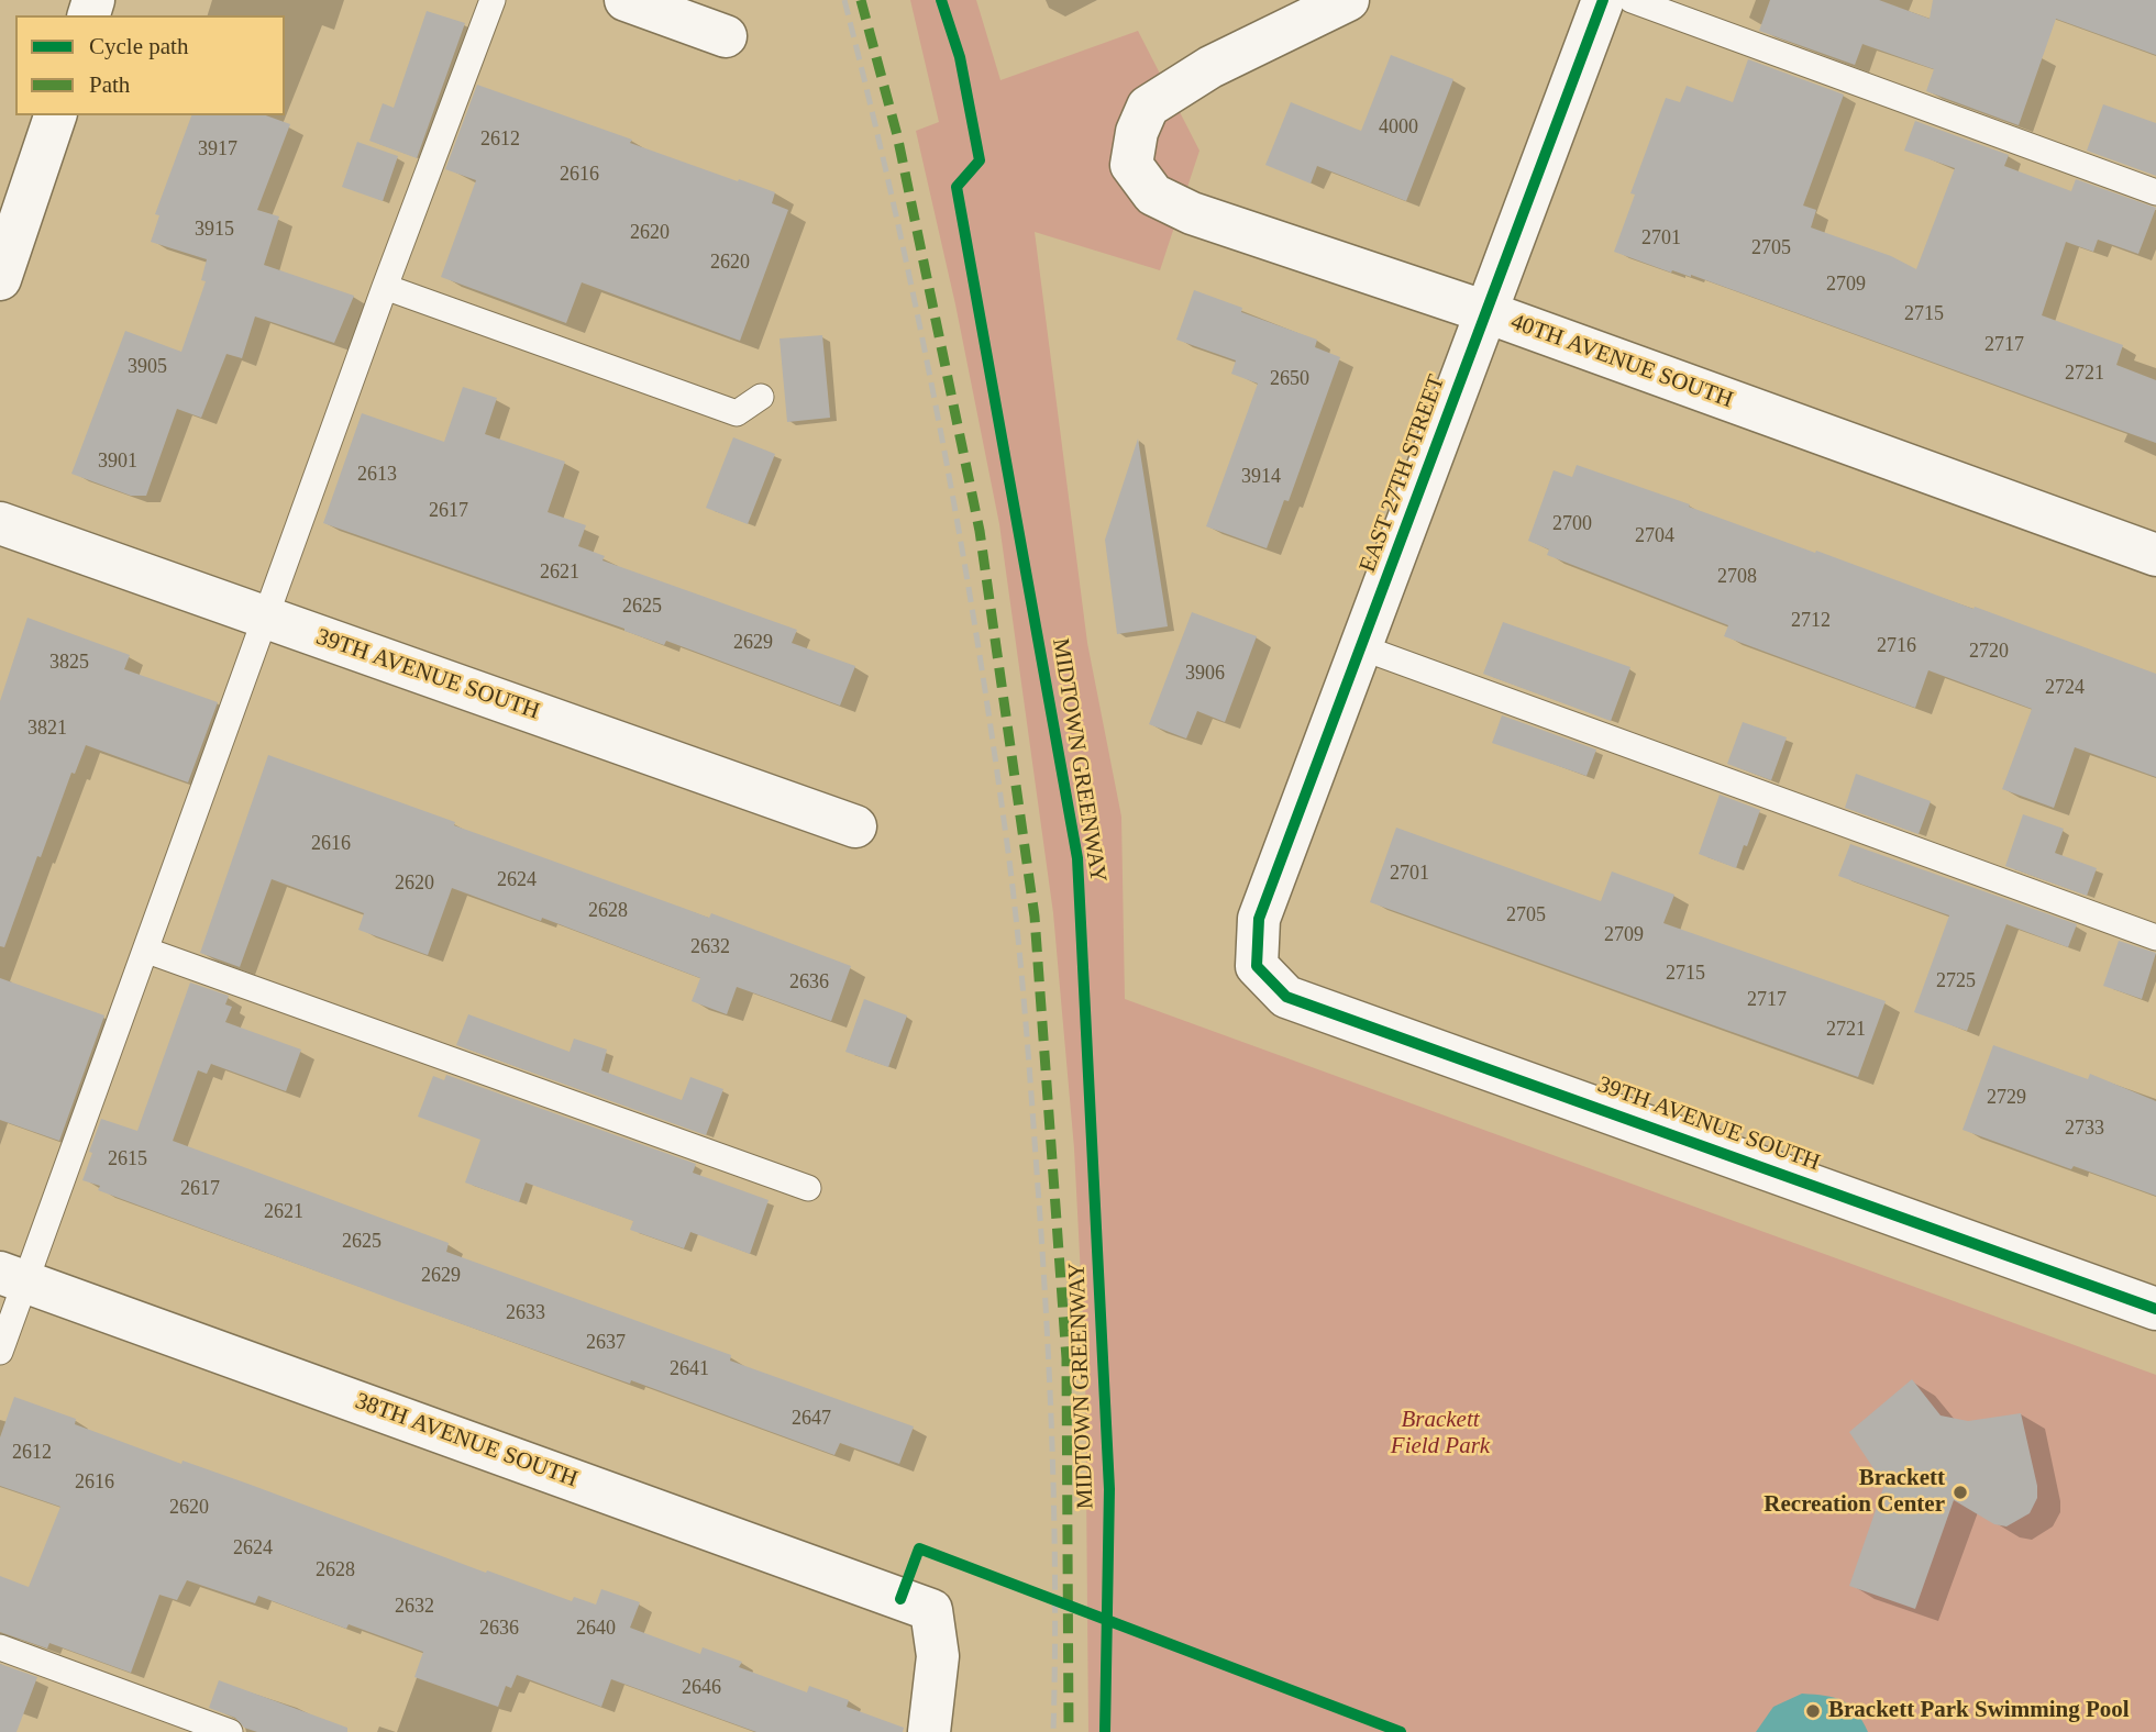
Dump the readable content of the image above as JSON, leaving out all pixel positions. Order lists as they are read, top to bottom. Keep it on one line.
{"streets":{"street":["40TH AVENUE SOUTH","EAST 27TH STREET","39TH AVENUE SOUTH","38TH AVENUE SOUTH"],"cycle path":["MIDTOWN GREENWAY"]},"crossings":[["40TH AVENUE SOUTH","EAST 27TH STREET"],["EAST 27TH STREET","39TH AVENUE SOUTH"]],"parks":["Brackett Field Park"],"places":["Brackett Recreation Center","Brackett Park Swimming Pool"],"house_numbers":["4000","2612","3917","2616","3915","2620","2701","2705","2620","2709","2715","2717","3905","2721","2650","3901","2613","3914","2617","2700","2704","2621","2708","2625","2712","2629","2716","2720","3825","3906","2724","3821","2616","2701","2624","2620","2628","2705","2709","2632","2715","2725","2636","2717","2721","2729","2733","2615","2617","2621","2625","2629","2633","2637","2641","2647","2612","2616","2620","2624","2628","2632","2636","2640","2646"],"legend":["Cycle path","Path"]}
